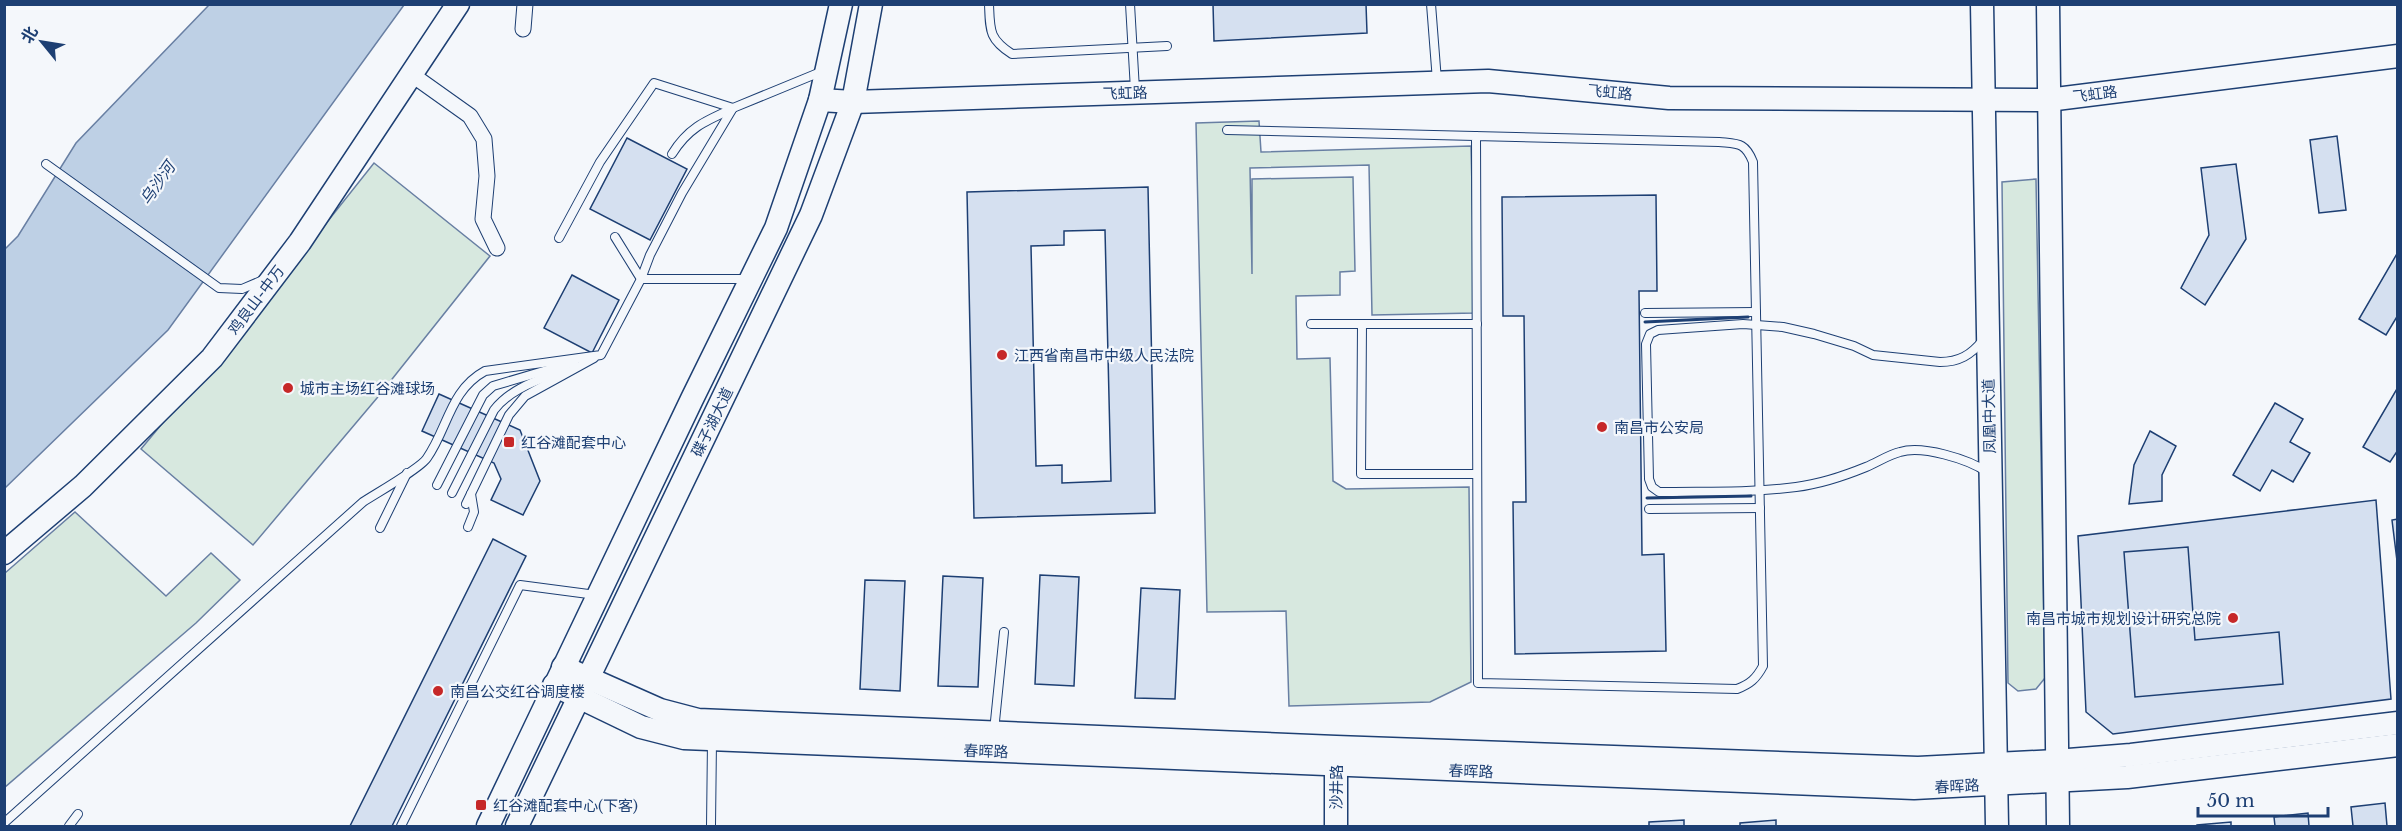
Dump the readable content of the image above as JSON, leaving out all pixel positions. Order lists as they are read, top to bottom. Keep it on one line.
{"streets":{"street":["飞虹路","鸡良山-中万","凤凰中大道","碟子湖大道","春晖路","沙井路"]},"crossings":[["飞虹路","凤凰中大道"],["飞虹路","碟子湖大道"],["凤凰中大道","春晖路"],["碟子湖大道","春晖路"],["春晖路","沙井路"]],"water":["乌沙河"],"places":{"other":["江西省南昌市中级人民法院","城市主场红谷滩球场","南昌市公安局","南昌市城市规划设计研究总院","南昌公交红谷调度楼"],"transit":["红谷滩配套中心","红谷滩配套中心(下客)"]},"scale_bar":"50 m","north":"top left"}
